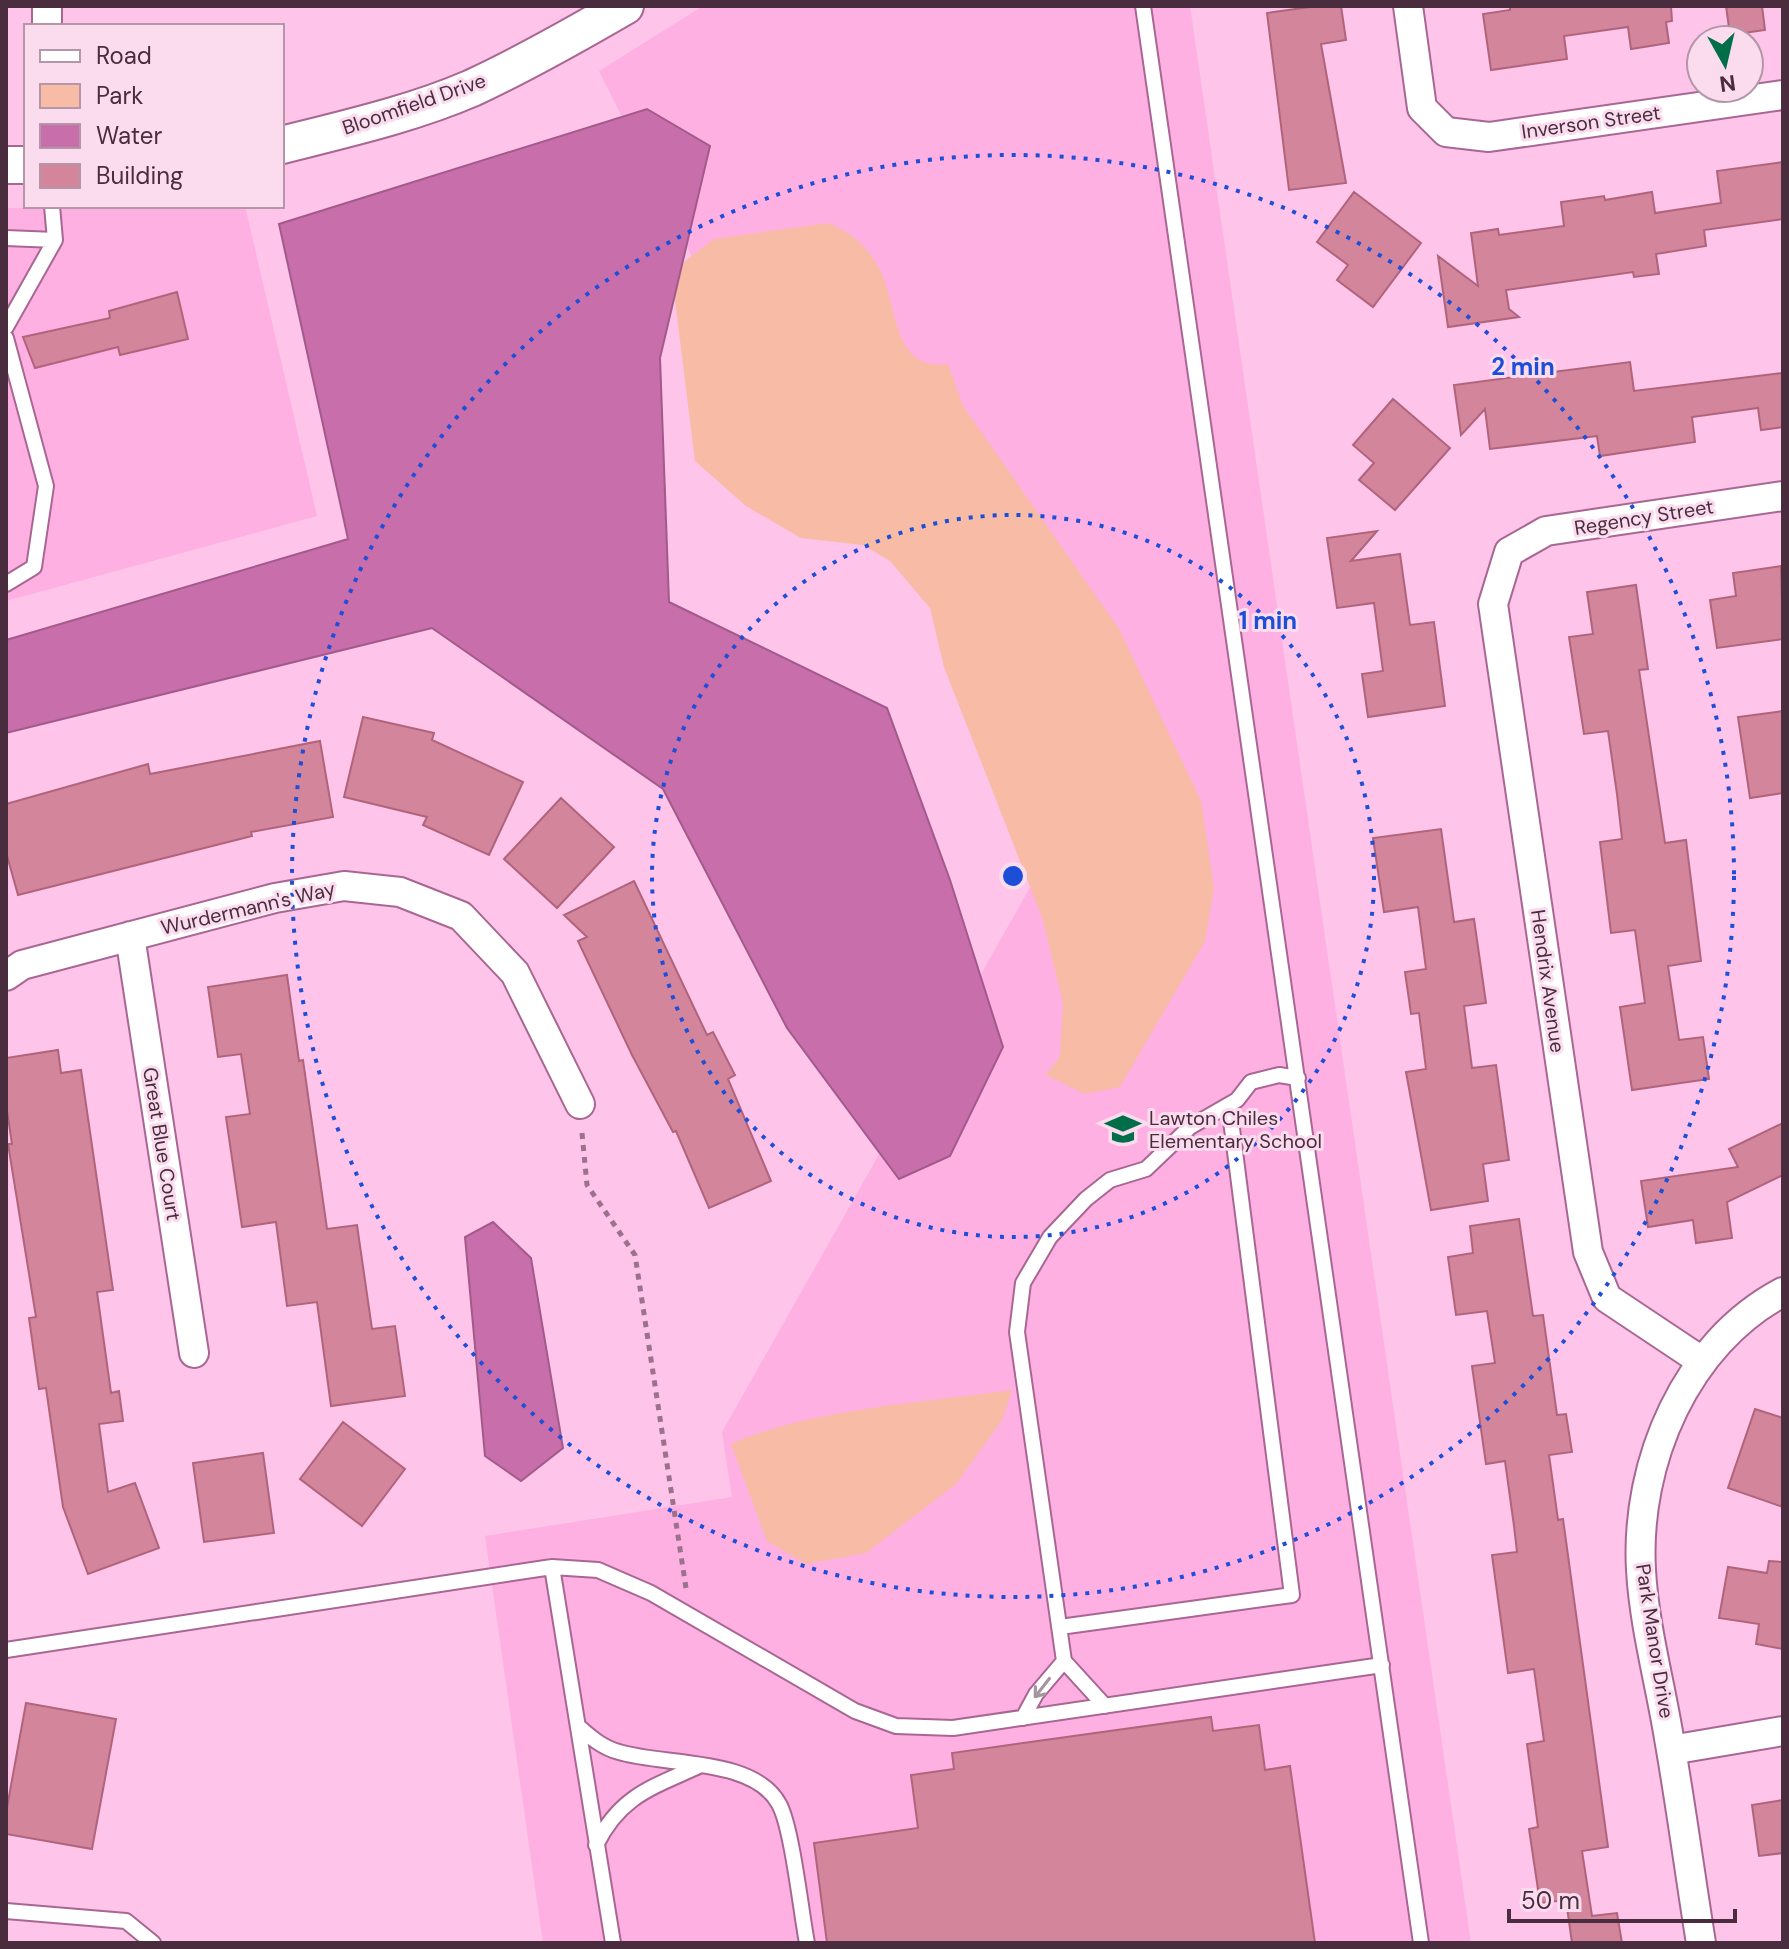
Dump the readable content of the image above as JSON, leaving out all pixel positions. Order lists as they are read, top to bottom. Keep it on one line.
{"streets":{"street":["Bloomfield Drive","Inverson Street","Regency Street","Wurdermann's Way","Hendrix Avenue","Great Blue Court","Park Manor Drive"]},"crossings":[["Regency Street","Hendrix Avenue"],["Wurdermann's Way","Great Blue Court"],["Hendrix Avenue","Park Manor Drive"]],"places":{"school or university":["Lawton Chiles Elementary School"]},"legend":["Road","Park","Water","Building"],"scale_bar":"50 m","north":"bottom","rings":["2 min","1 min"]}
